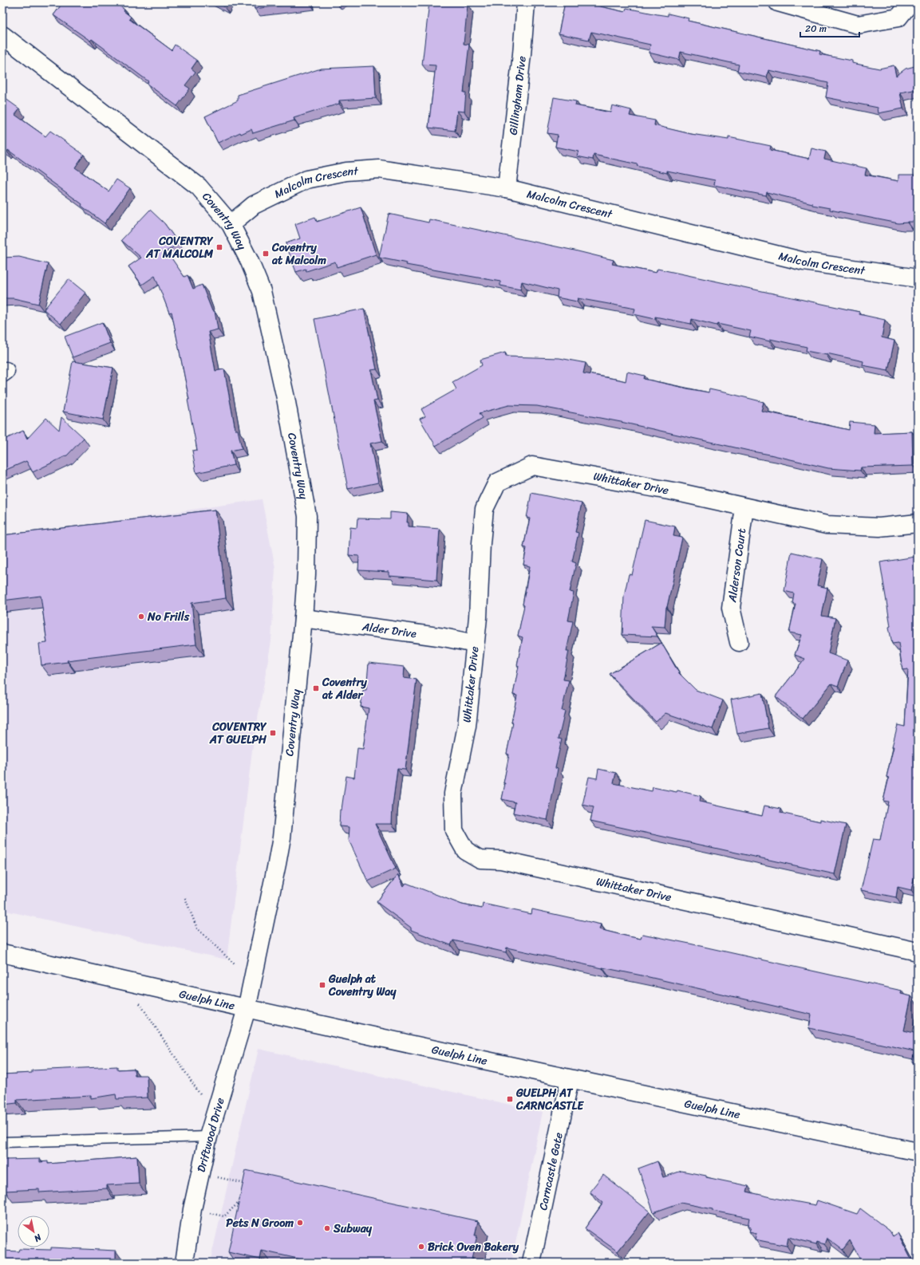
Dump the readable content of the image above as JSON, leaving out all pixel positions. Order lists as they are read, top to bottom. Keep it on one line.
{"streets":{"street":["Gillingham Drive","Malcolm Crescent","Coventry Way","Whittaker Drive","Alderson Court","Alder Drive","Guelph Line","Driftwood Drive","Carncastle Gate"]},"crossings":[["Gillingham Drive","Malcolm Crescent"],["Malcolm Crescent","Coventry Way"],["Coventry Way","Alder Drive"],["Coventry Way","Guelph Line"],["Coventry Way","Driftwood Drive"],["Whittaker Drive","Alderson Court"],["Whittaker Drive","Alder Drive"],["Guelph Line","Driftwood Drive"],["Guelph Line","Carncastle Gate"]],"places":{"transit":["COVENTRY AT MALCOLM","Coventry at Malcolm","Coventry at Alder","COVENTRY AT GUELPH","Guelph at Coventry Way","GUELPH AT CARNCASTLE"],"other":["No Frills","Pets N Groom","Subway","Brick Oven Bakery"]},"scale_bar":"20 m","north":"bottom right"}
